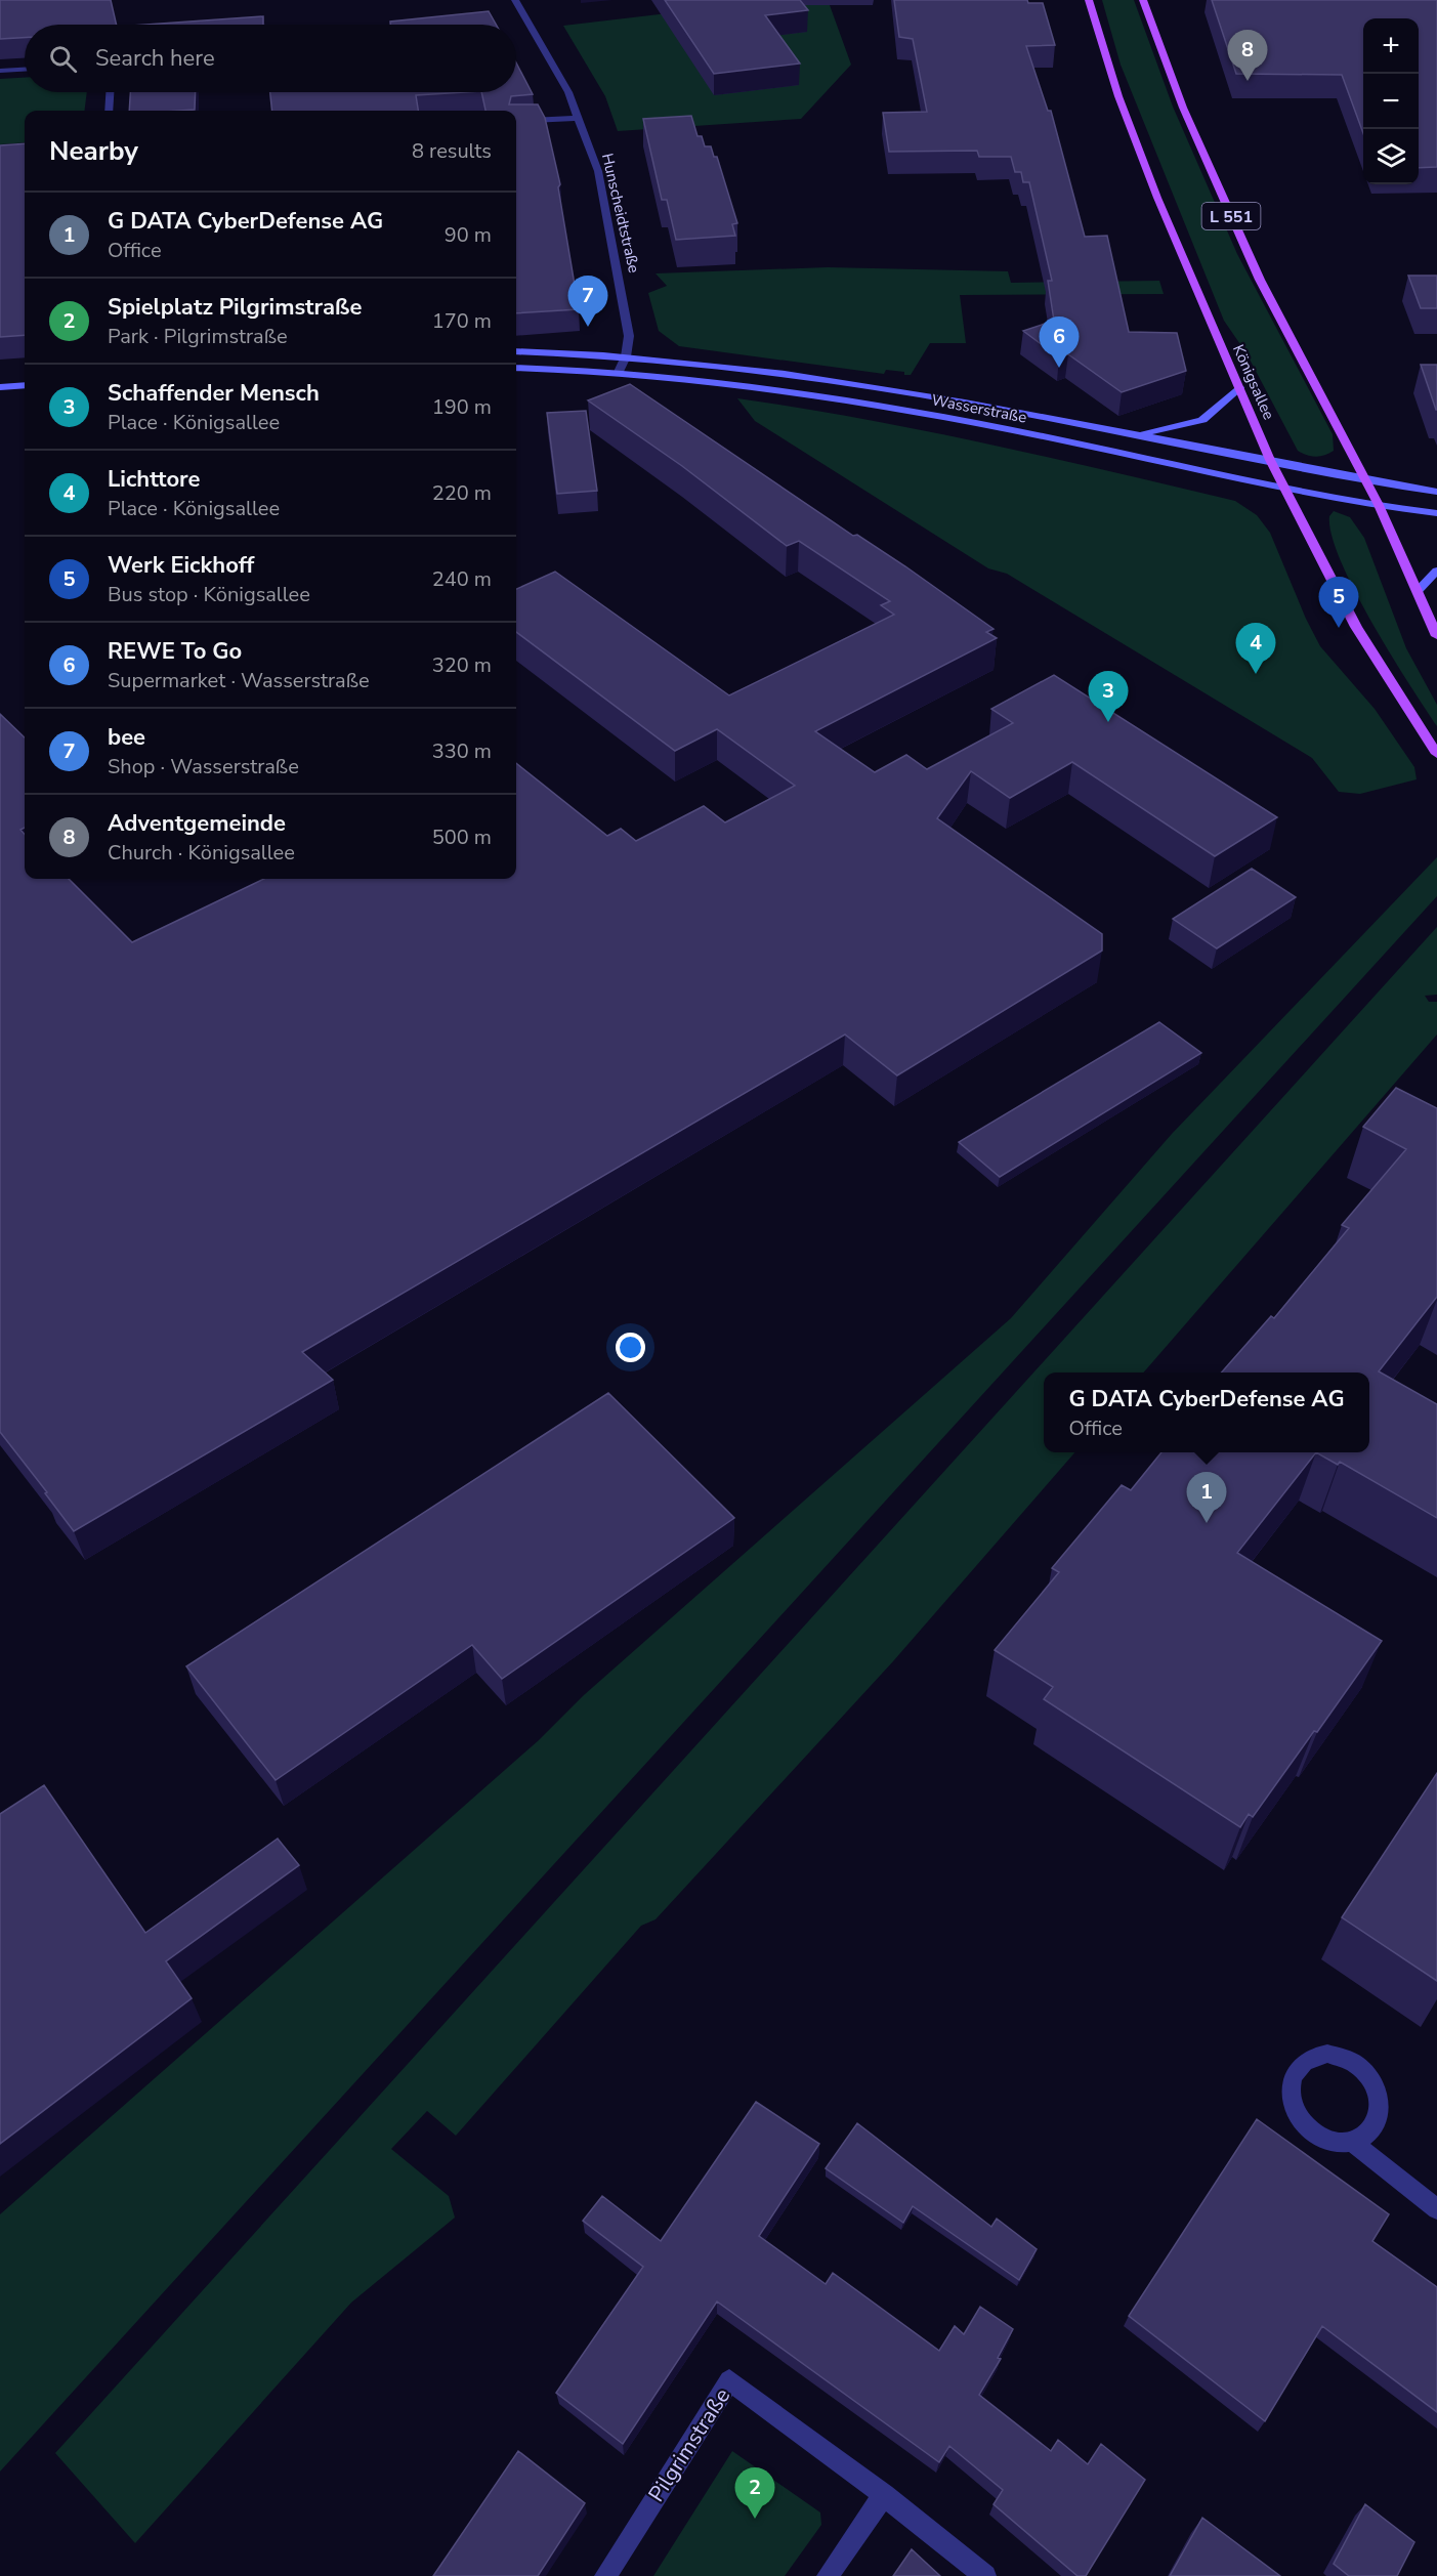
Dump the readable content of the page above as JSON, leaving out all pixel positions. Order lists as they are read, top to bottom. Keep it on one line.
{"streets":{"main road":["L 551","Königsallee","Wasserstraße"],"street":["Hunscheidtstraße","Pilgrimstraße"]},"crossings":[["Hunscheidtstraße","Wasserstraße"],["L 551","Wasserstraße"],["Königsallee","Wasserstraße"]],"page":{"map_buttons":["+","−"],"search":"Search here","pins":["8","7","6","5","4","3","1","2"],"heading":["Nearby","8 results"],"list":[{"mark":"1","name":"G DATA CyberDefense AG","note":"Office","value":"90 m"},{"mark":"2","name":"Spielplatz Pilgrimstraße","note":"Park · Pilgrimstraße","value":"170 m"},{"mark":"3","name":"Schaffender Mensch","note":"Place · Königsallee","value":"190 m"},{"mark":"4","name":"Lichttore","note":"Place · Königsallee","value":"220 m"},{"mark":"5","name":"Werk Eickhoff","note":"Bus stop · Königsallee","value":"240 m"},{"mark":"6","name":"REWE To Go","note":"Supermarket · Wasserstraße","value":"320 m"},{"mark":"7","name":"bee","note":"Shop · Wasserstraße","value":"330 m"},{"mark":"8","name":"Adventgemeinde","note":"Church · Königsallee","value":"500 m"}],"popup":["G DATA CyberDefense AG","Office"]}}
